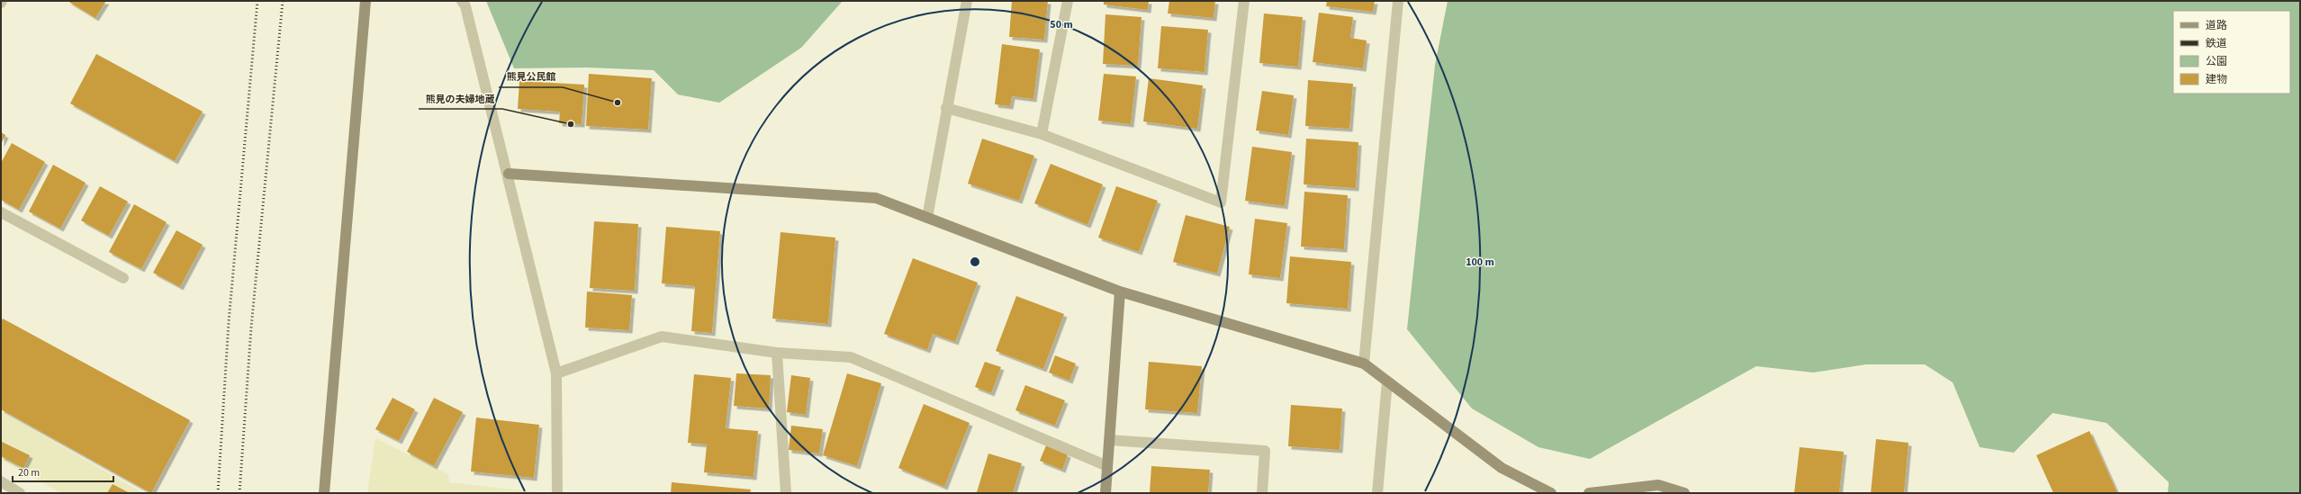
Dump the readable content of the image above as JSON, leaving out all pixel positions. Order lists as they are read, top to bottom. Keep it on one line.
{"places":["熊見公民館","熊見の夫婦地蔵"],"legend":["道路","鉄道","公園","建物"],"scale_bar":"20 m","rings":["50 m","100 m"]}
